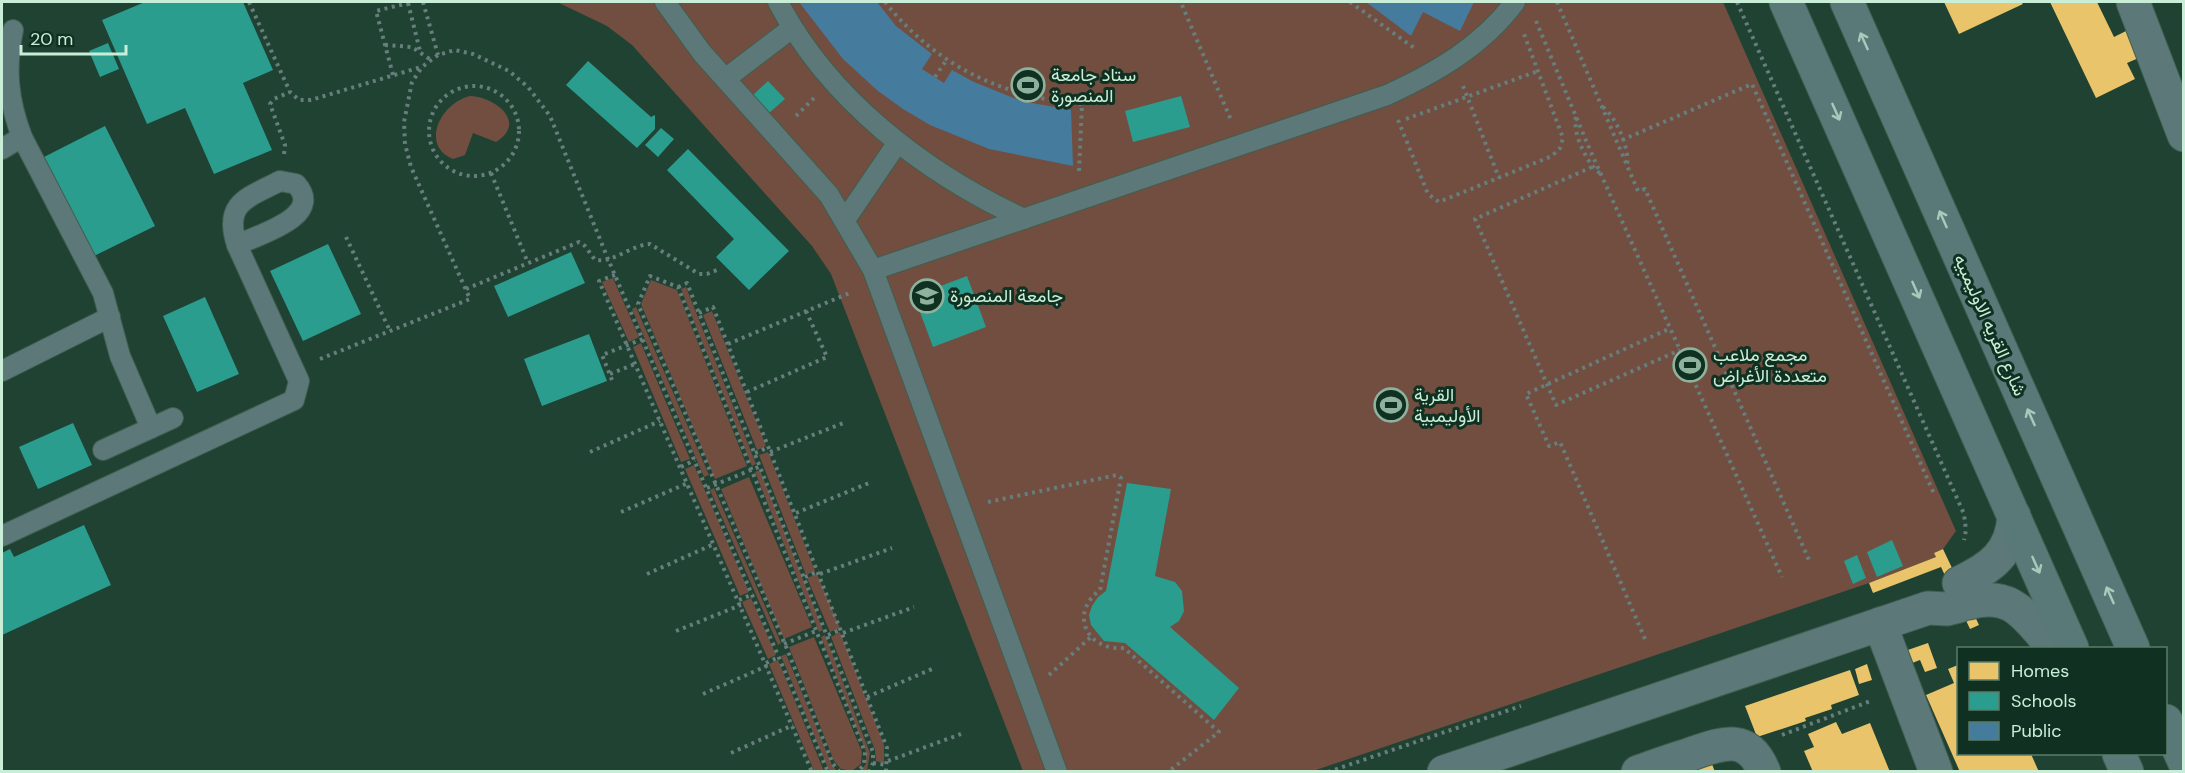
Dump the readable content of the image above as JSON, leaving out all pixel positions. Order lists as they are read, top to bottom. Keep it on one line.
{"streets":{"main road":["شارع القريه الاوليمبيه"]},"places":{"sports":["ستاد جامعة المنصورة","مجمع ملاعب متعددة الأغراض","القرية الأوليمبية"],"school or university":["جامعة المنصورة"]},"legend":["Homes","Schools","Public"],"scale_bar":"20 m"}
